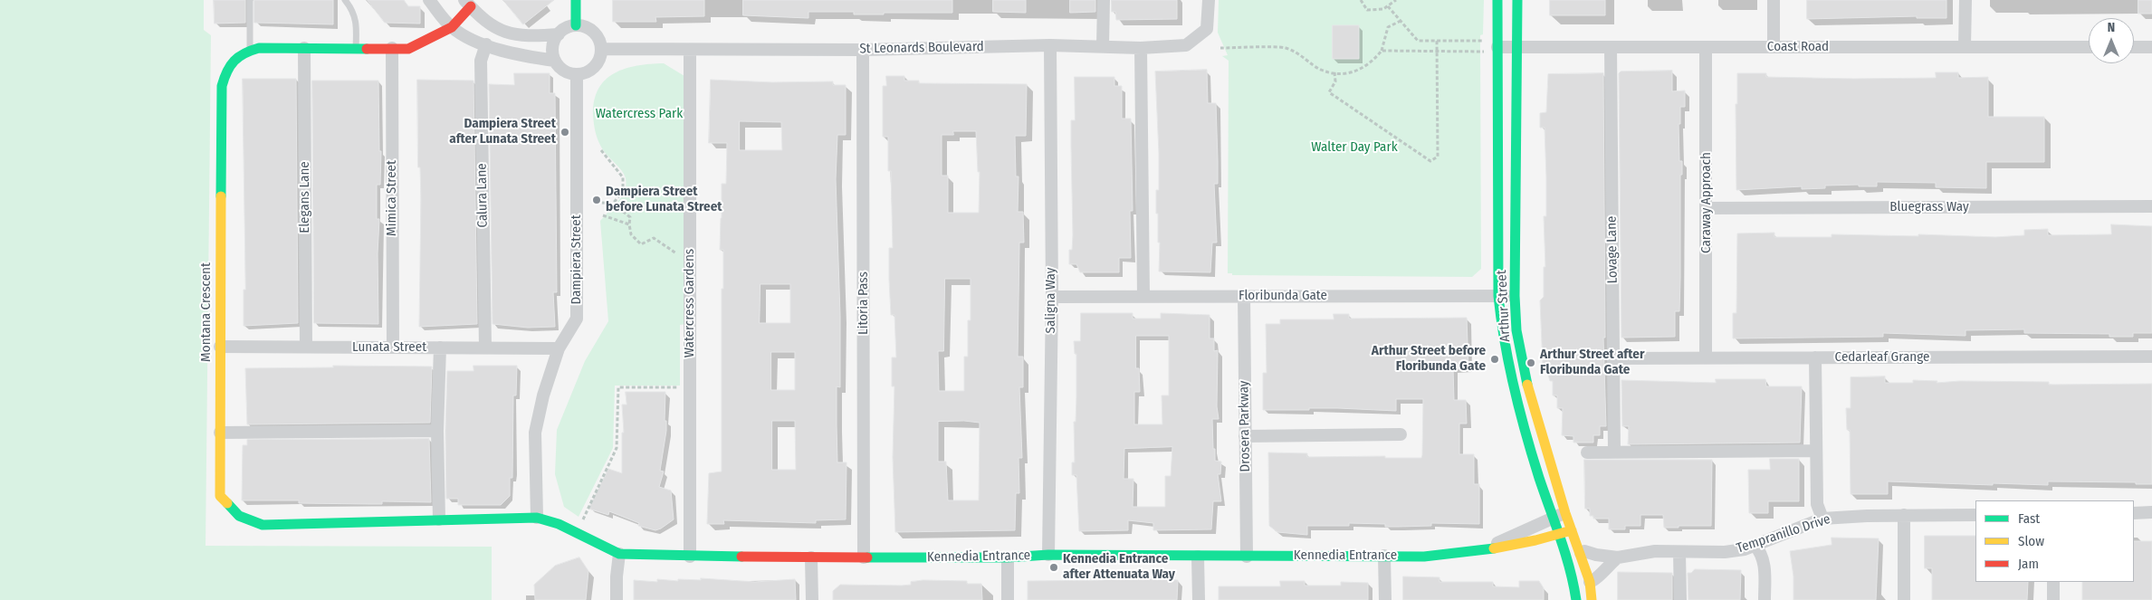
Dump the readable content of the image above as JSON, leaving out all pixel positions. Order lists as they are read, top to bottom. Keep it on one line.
{"streets":{"street":["Coast Road","St Leonards Boulevard","Calura Lane","Elegans Lane","Mimica Street","Caraway Approach","Bluegrass Way","Lovage Lane","Dampiera Street","Floribunda Gate","Saligna Way","Watercress Gardens","Litoria Pass","Arthur Street","Montana Crescent","Lunata Street","Cedarleaf Grange","Drosera Parkway","Tempranillo Drive","Kennedia Entrance"]},"crossings":[["Coast Road","Caraway Approach"],["Coast Road","Lovage Lane"],["Coast Road","Arthur Street"],["St Leonards Boulevard","Dampiera Street"],["St Leonards Boulevard","Saligna Way"],["St Leonards Boulevard","Watercress Gardens"],["St Leonards Boulevard","Litoria Pass"],["Calura Lane","Lunata Street"],["Elegans Lane","Montana Crescent"],["Elegans Lane","Lunata Street"],["Mimica Street","Montana Crescent"],["Mimica Street","Lunata Street"],["Caraway Approach","Bluegrass Way"],["Caraway Approach","Cedarleaf Grange"],["Lovage Lane","Cedarleaf Grange"],["Dampiera Street","Montana Crescent"],["Dampiera Street","Lunata Street"],["Dampiera Street","Kennedia Entrance"],["Floribunda Gate","Saligna Way"],["Floribunda Gate","Arthur Street"],["Floribunda Gate","Drosera Parkway"],["Saligna Way","Kennedia Entrance"],["Watercress Gardens","Kennedia Entrance"],["Litoria Pass","Kennedia Entrance"],["Arthur Street","Tempranillo Drive"],["Arthur Street","Kennedia Entrance"],["Montana Crescent","Lunata Street"],["Montana Crescent","Kennedia Entrance"],["Drosera Parkway","Kennedia Entrance"]],"parks":["Watercress Park","Walter Day Park"],"places":["Dampiera Street after Lunata Street","Dampiera Street before Lunata Street","Arthur Street before Floribunda Gate","Arthur Street after Floribunda Gate","Kennedia Entrance after Attenuata Way"],"legend":["Fast","Slow","Jam"],"north":"top"}
